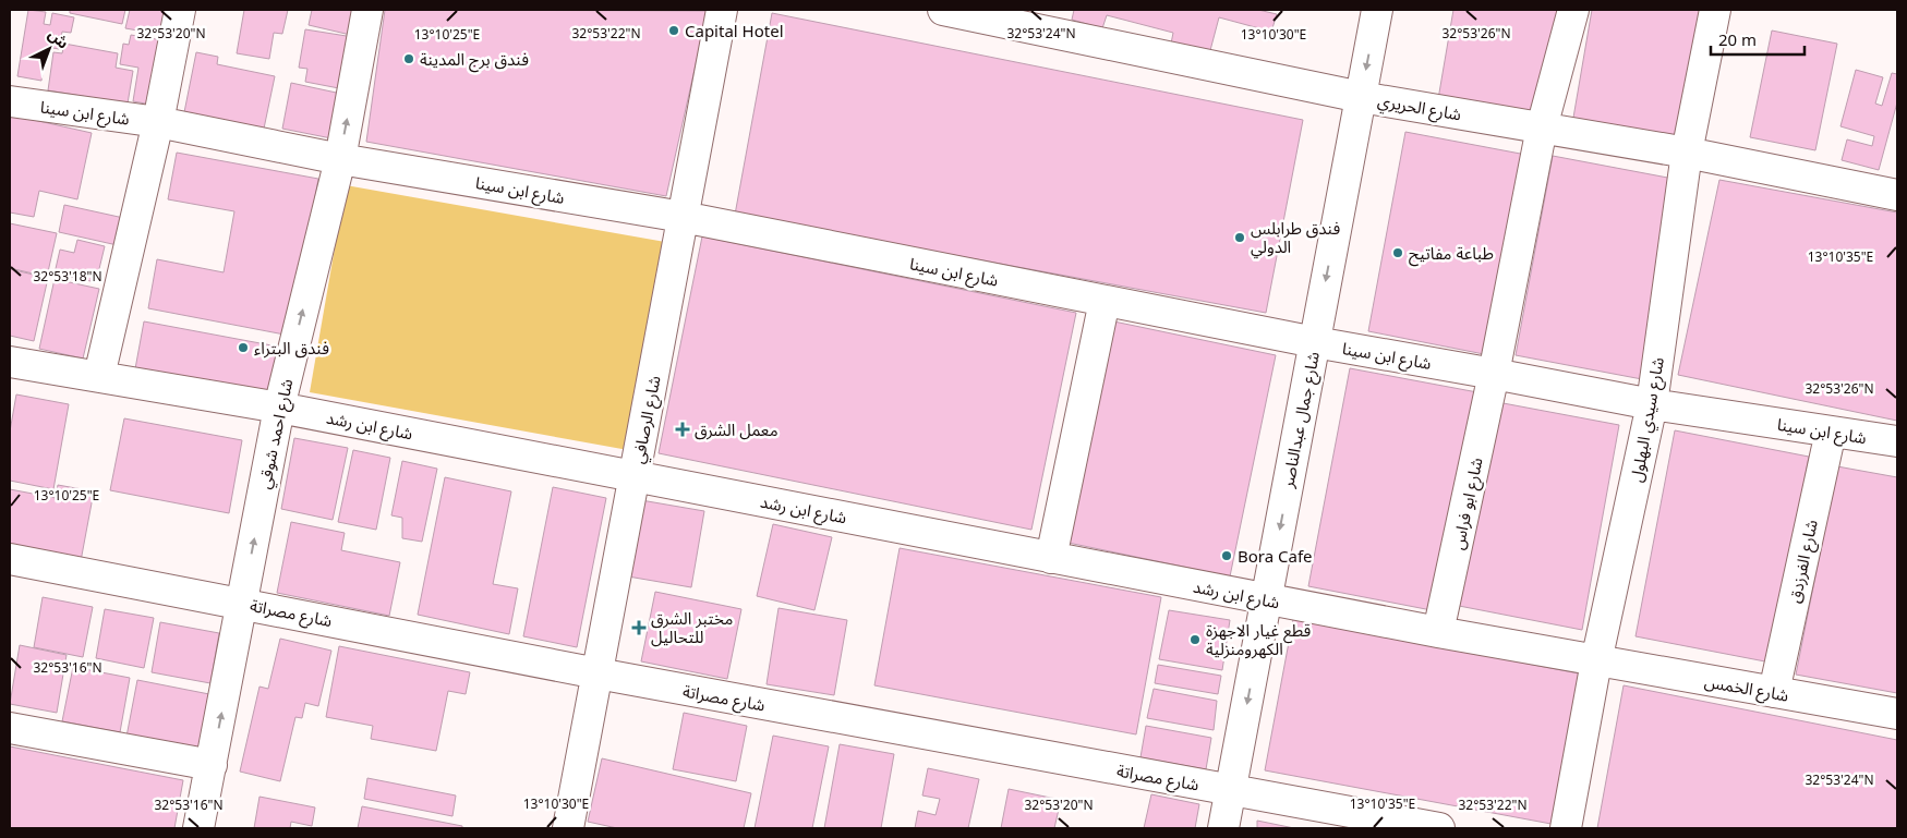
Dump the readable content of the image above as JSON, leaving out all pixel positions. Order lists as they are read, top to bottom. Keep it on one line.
{"streets":{"street":["شارع الحريري","شارع ابن سينا","شارع الرصافي","شارع جمال عبدالناصر","شارع سيدي البهلول","شارع ابن رشد","شارع احمد شوقي","شارع ابو فراس","شارع الفرزدق","شارع مصراتة","شارع الخمس"]},"crossings":[["شارع الحريري","شارع جمال عبدالناصر"],["شارع الحريري","شارع سيدي البهلول"],["شارع الحريري","شارع ابو فراس"],["شارع ابن سينا","شارع الرصافي"],["شارع ابن سينا","شارع جمال عبدالناصر"],["شارع ابن سينا","شارع سيدي البهلول"],["شارع ابن سينا","شارع احمد شوقي"],["شارع ابن سينا","شارع ابو فراس"],["شارع ابن سينا","شارع الفرزدق"],["شارع الرصافي","شارع ابن رشد"],["شارع الرصافي","شارع مصراتة"],["شارع جمال عبدالناصر","شارع ابن رشد"],["شارع جمال عبدالناصر","شارع مصراتة"],["شارع سيدي البهلول","شارع ابن رشد"],["شارع سيدي البهلول","شارع الخمس"],["شارع ابن رشد","شارع احمد شوقي"],["شارع ابن رشد","شارع ابو فراس"],["شارع ابن رشد","شارع الخمس"],["شارع احمد شوقي","شارع مصراتة"],["شارع الفرزدق","شارع الخمس"]],"places":{"other":["Capital Hotel","فندق برج المدينة","فندق طرابلس الدولي","طباعة مفاتيح","فندق البتراء","Bora Cafe","قطع غيار الاجهزة الكهرومنزلية"],"health":["معمل الشرق","مختبر الشرق للتحاليل"]},"scale_bar":"20 m","north":"top right","coordinates":["32°53'20\"N","32°53'22\"N","32°53'24\"N","32°53'26\"N","13°10'25\"E","13°10'30\"E","13°10'35\"E","32°53'18\"N","32°53'16\"N"]}
